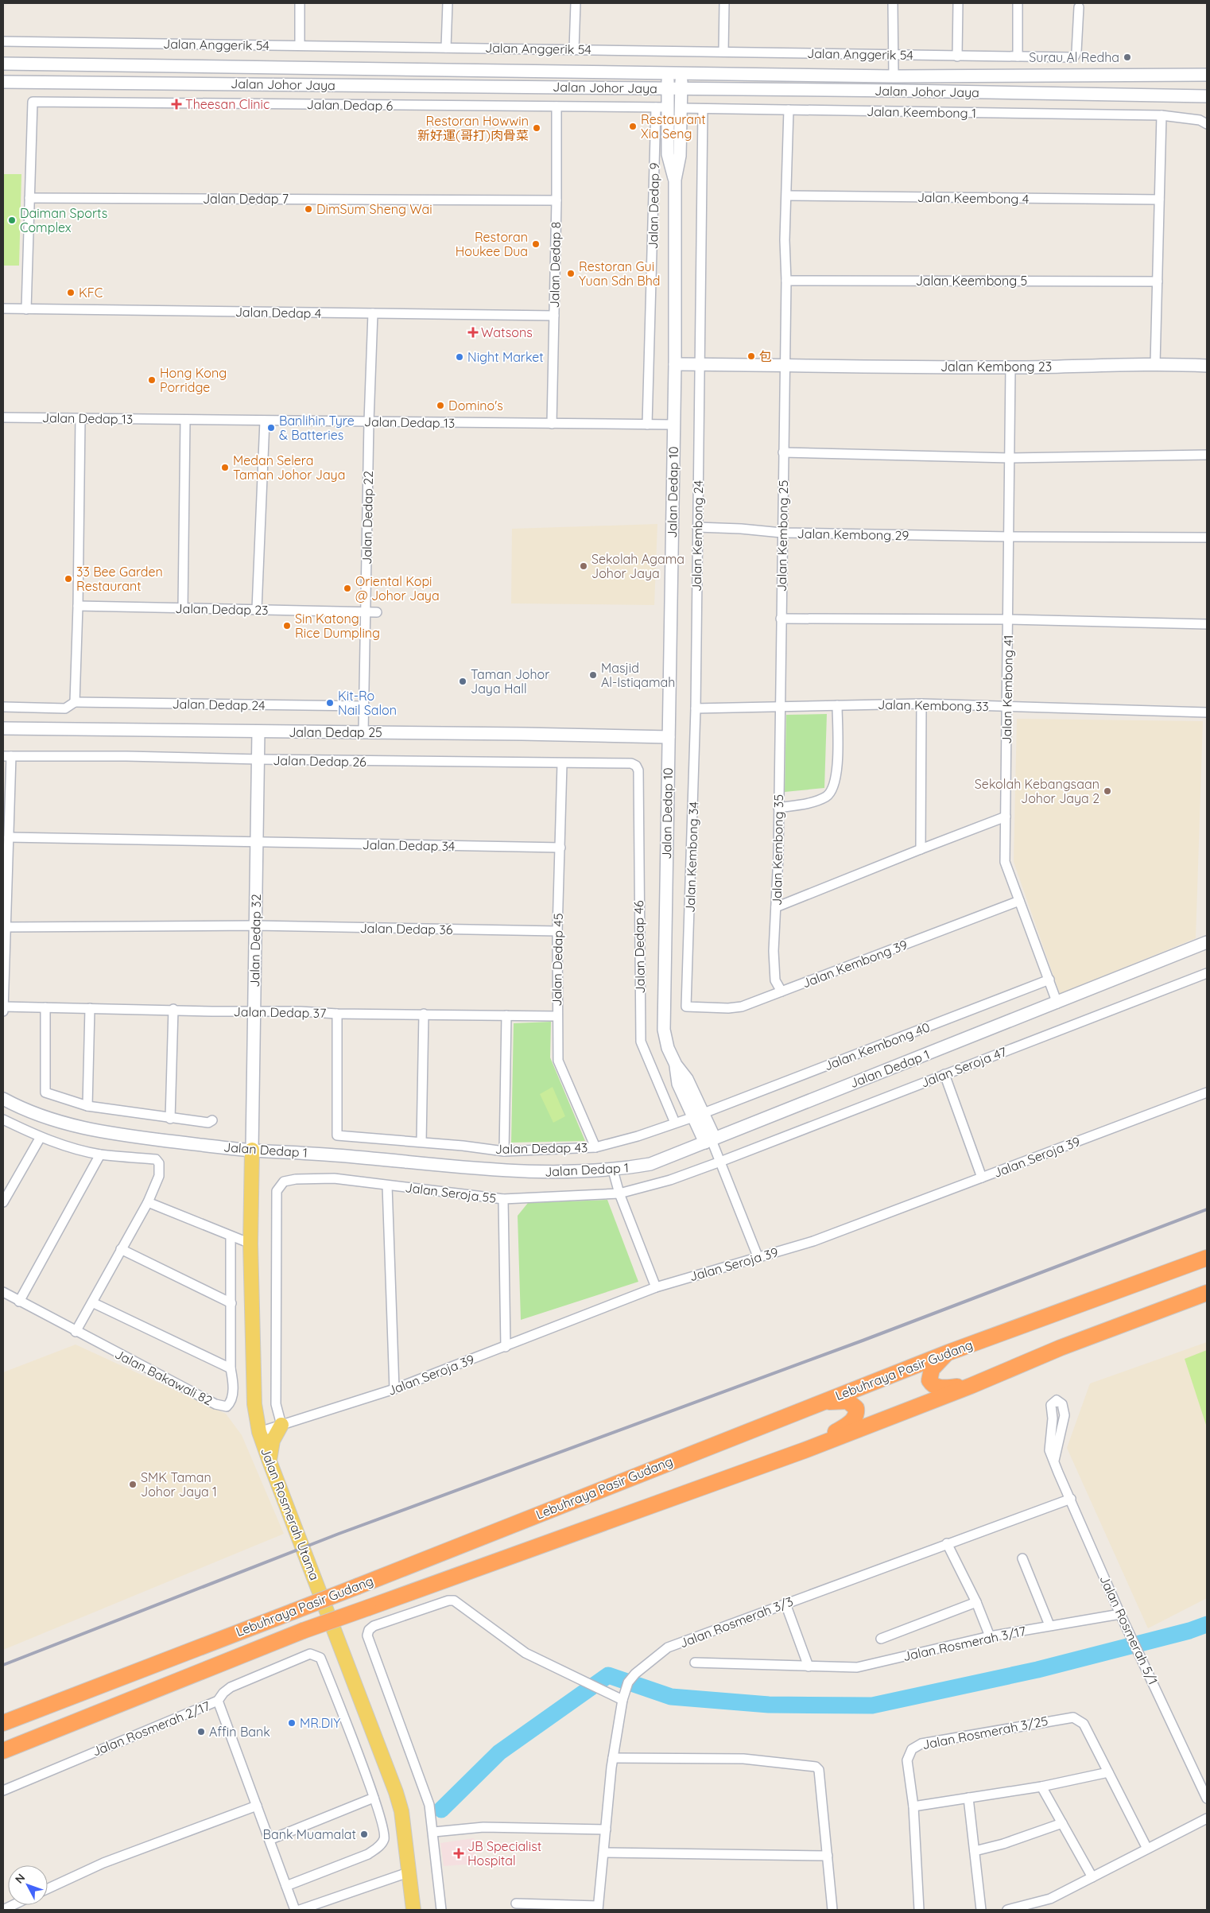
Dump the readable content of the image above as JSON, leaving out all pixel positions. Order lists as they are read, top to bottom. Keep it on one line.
{"streets":{"highway":["Lebuhraya Pasir Gudang"],"main road":["Jalan Johor Jaya","Jalan Kembong 23","Jalan Dedap 10","Jalan Dedap 25","Jalan Dedap 32","Jalan Dedap 1","Jalan Rosmerah Utama"],"street":["Jalan Anggerik 54","Jalan Dedap 6","Jalan Keembong 1","Jalan Keembong 4","Jalan Dedap 7","Jalan Dedap 9","Jalan Dedap 8","Jalan Keembong 5","Jalan Dedap 4","Jalan Dedap 13","Jalan Dedap 22","Jalan Kembong 29","Jalan Kembong 24","Jalan Kembong 25","Jalan Dedap 23","Jalan Kembong 41","Jalan Dedap 24","Jalan Kembong 33","Jalan Dedap 26","Jalan Dedap 34","Jalan Kembong 35","Jalan Kembong 34","Jalan Dedap 36","Jalan Dedap 46","Jalan Dedap 45","Jalan Kembong 39","Jalan Dedap 37","Jalan Kembong 40","Jalan Seroja 47","Jalan Dedap 43","Jalan Seroja 39","Jalan Seroja 55","Jalan Bakawali 82","Jalan Rosmerah 3/3","Jalan Rosmerah 5/1","Jalan Rosmerah 3/17","Jalan Rosmerah 2/17","Jalan Rosmerah 3/25"]},"crossings":[["Jalan Johor Jaya","Jalan Dedap 10"],["Jalan Dedap 6","Jalan Dedap 7"],["Jalan Dedap 6","Jalan Dedap 9"],["Jalan Dedap 6","Jalan Dedap 8"],["Jalan Dedap 6","Jalan Dedap 10"],["Jalan Keembong 1","Jalan Dedap 10"],["Jalan Keembong 1","Jalan Kembong 24"],["Jalan Keembong 1","Jalan Kembong 25"],["Jalan Keembong 4","Jalan Kembong 25"],["Jalan Dedap 7","Jalan Dedap 8"],["Jalan Dedap 9","Jalan Dedap 13"],["Jalan Dedap 9","Jalan Dedap 10"],["Jalan Dedap 8","Jalan Dedap 4"],["Jalan Dedap 8","Jalan Dedap 13"],["Jalan Keembong 5","Jalan Kembong 25"],["Jalan Dedap 4","Jalan Dedap 22"],["Jalan Kembong 23","Jalan Dedap 10"],["Jalan Kembong 23","Jalan Kembong 24"],["Jalan Kembong 23","Jalan Kembong 25"],["Jalan Kembong 23","Jalan Kembong 41"],["Jalan Dedap 13","Jalan Dedap 10"],["Jalan Dedap 13","Jalan Dedap 22"],["Jalan Dedap 10","Jalan Dedap 25"],["Jalan Dedap 10","Jalan Kembong 40"],["Jalan Dedap 10","Jalan Dedap 1"],["Jalan Dedap 10","Jalan Dedap 43"],["Jalan Dedap 22","Jalan Dedap 23"],["Jalan Dedap 22","Jalan Dedap 24"],["Jalan Dedap 22","Jalan Dedap 25"],["Jalan Kembong 29","Jalan Kembong 24"],["Jalan Kembong 29","Jalan Kembong 25"],["Jalan Kembong 29","Jalan Kembong 41"],["Jalan Kembong 24","Jalan Kembong 33"],["Jalan Kembong 24","Jalan Kembong 34"],["Jalan Kembong 25","Jalan Kembong 33"],["Jalan Kembong 25","Jalan Kembong 35"],["Jalan Kembong 41","Jalan Kembong 33"],["Jalan Kembong 41","Jalan Kembong 39"],["Jalan Kembong 41","Jalan Kembong 40"],["Jalan Kembong 41","Jalan Dedap 1"],["Jalan Kembong 33","Jalan Kembong 35"],["Jalan Kembong 33","Jalan Kembong 34"],["Jalan Dedap 25","Jalan Dedap 32"],["Jalan Dedap 26","Jalan Dedap 32"],["Jalan Dedap 26","Jalan Dedap 46"],["Jalan Dedap 26","Jalan Dedap 45"],["Jalan Dedap 34","Jalan Dedap 32"],["Jalan Dedap 34","Jalan Dedap 45"],["Jalan Kembong 35","Jalan Kembong 39"],["Jalan Kembong 34","Jalan Kembong 39"],["Jalan Dedap 36","Jalan Dedap 32"],["Jalan Dedap 36","Jalan Dedap 45"],["Jalan Dedap 32","Jalan Dedap 37"],["Jalan Dedap 32","Jalan Dedap 1"],["Jalan Dedap 32","Jalan Rosmerah Utama"],["Jalan Dedap 46","Jalan Dedap 43"],["Jalan Dedap 45","Jalan Dedap 37"],["Jalan Dedap 45","Jalan Dedap 43"],["Jalan Dedap 37","Jalan Dedap 43"],["Jalan Kembong 40","Jalan Dedap 43"],["Jalan Seroja 47","Jalan Seroja 55"],["Jalan Dedap 1","Jalan Rosmerah Utama"],["Jalan Seroja 39","Jalan Seroja 55"],["Jalan Seroja 39","Jalan Rosmerah Utama"],["Jalan Rosmerah 3/3","Jalan Rosmerah 5/1"],["Jalan Rosmerah 5/1","Jalan Rosmerah 3/17"]],"places":{"other":["Surau Al Redha","Restaurant Xia Seng","Restoran Howwin 新好運(哥打)肉骨菜","DimSum Sheng Wai","Daiman Sports Complex","Restoran Houkee Dua","Restoran Gui Yuan Sdn Bhd","KFC","包","Night Market","Hong Kong Porridge","Domino's","Banlihin Tyre & Batteries","Medan Selera Taman Johor Jaya","Sekolah Agama Johor Jaya","33 Bee Garden Restaurant","Oriental Kopi @ Johor Jaya","Sin Katong Rice Dumpling","Masjid Al-Istiqamah","Taman Johor Jaya Hall","Kit-Ro Nail Salon","Sekolah Kebangsaan Johor Jaya 2","SMK Taman Johor Jaya 1","MR.DIY","Affin Bank","Bank Muamalat"],"health":["Theesan Clinic","Watsons","JB Specialist Hospital"]},"north":"top left"}
